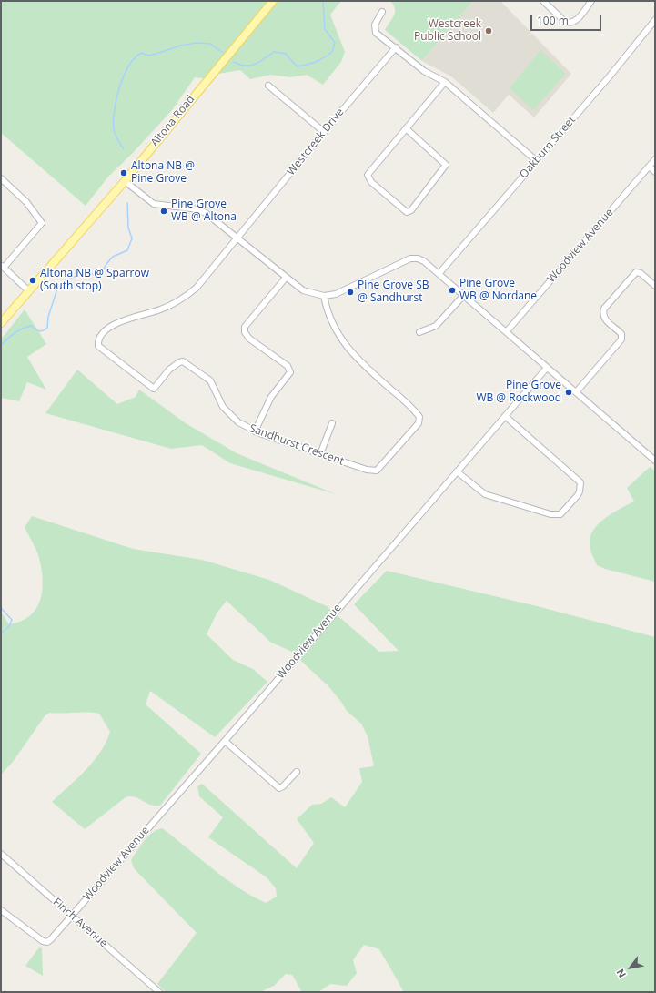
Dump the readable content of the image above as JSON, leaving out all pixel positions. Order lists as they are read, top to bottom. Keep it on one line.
{"streets":{"main road":["Altona Road"],"street":["Westcreek Drive","Oakburn Street","Woodview Avenue","Sandhurst Crescent","Finch Avenue"]},"crossings":[["Westcreek Drive","Sandhurst Crescent"],["Woodview Avenue","Finch Avenue"]],"places":["Westcreek Public School","Altona NB @ Pine Grove","Pine Grove WB @ Altona","Altona NB @ Sparrow (South stop)","Pine Grove WB @ Nordane","Pine Grove SB @ Sandhurst","Pine Grove WB @ Rockwood"],"scale_bar":"100 m","north":"bottom left"}
